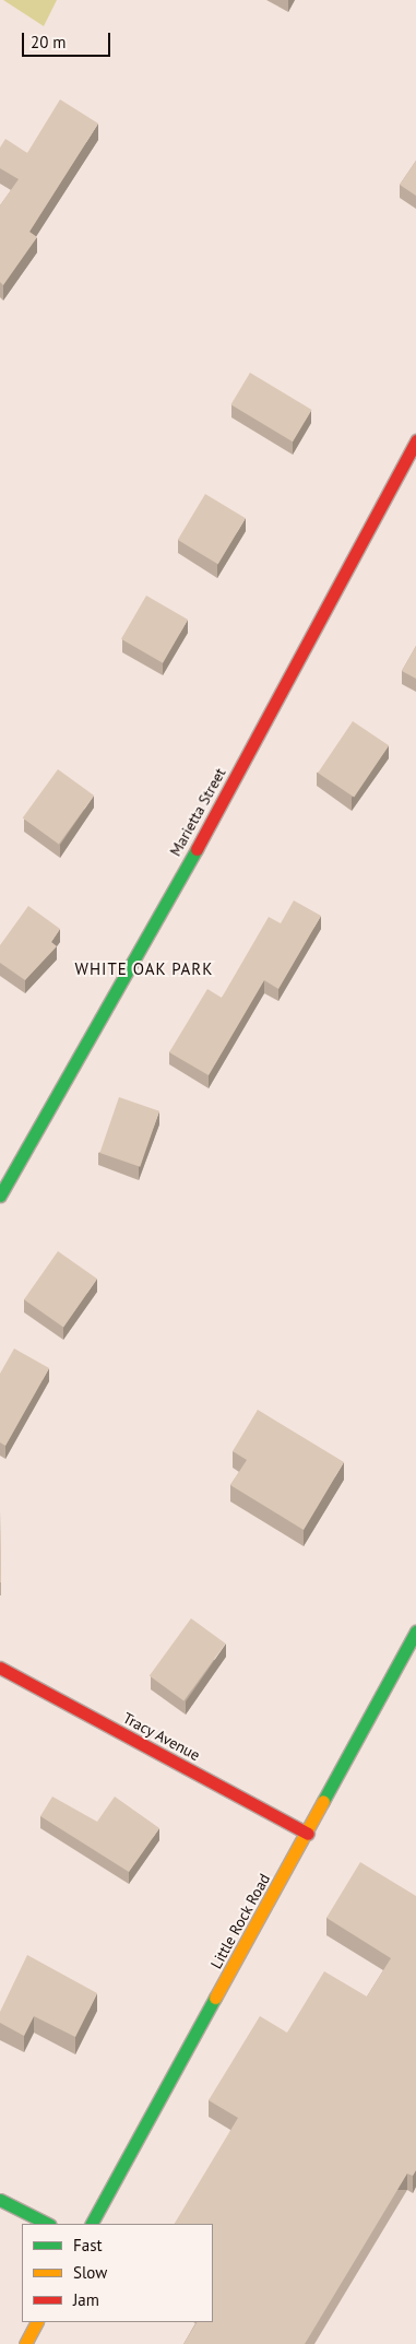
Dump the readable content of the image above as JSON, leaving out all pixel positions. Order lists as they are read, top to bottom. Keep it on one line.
{"streets":{"street":["Marietta Street","Tracy Avenue","Little Rock Road"]},"crossings":[["Tracy Avenue","Little Rock Road"]],"districts":["WHITE OAK PARK"],"legend":["Fast","Slow","Jam"],"scale_bar":"20 m"}
